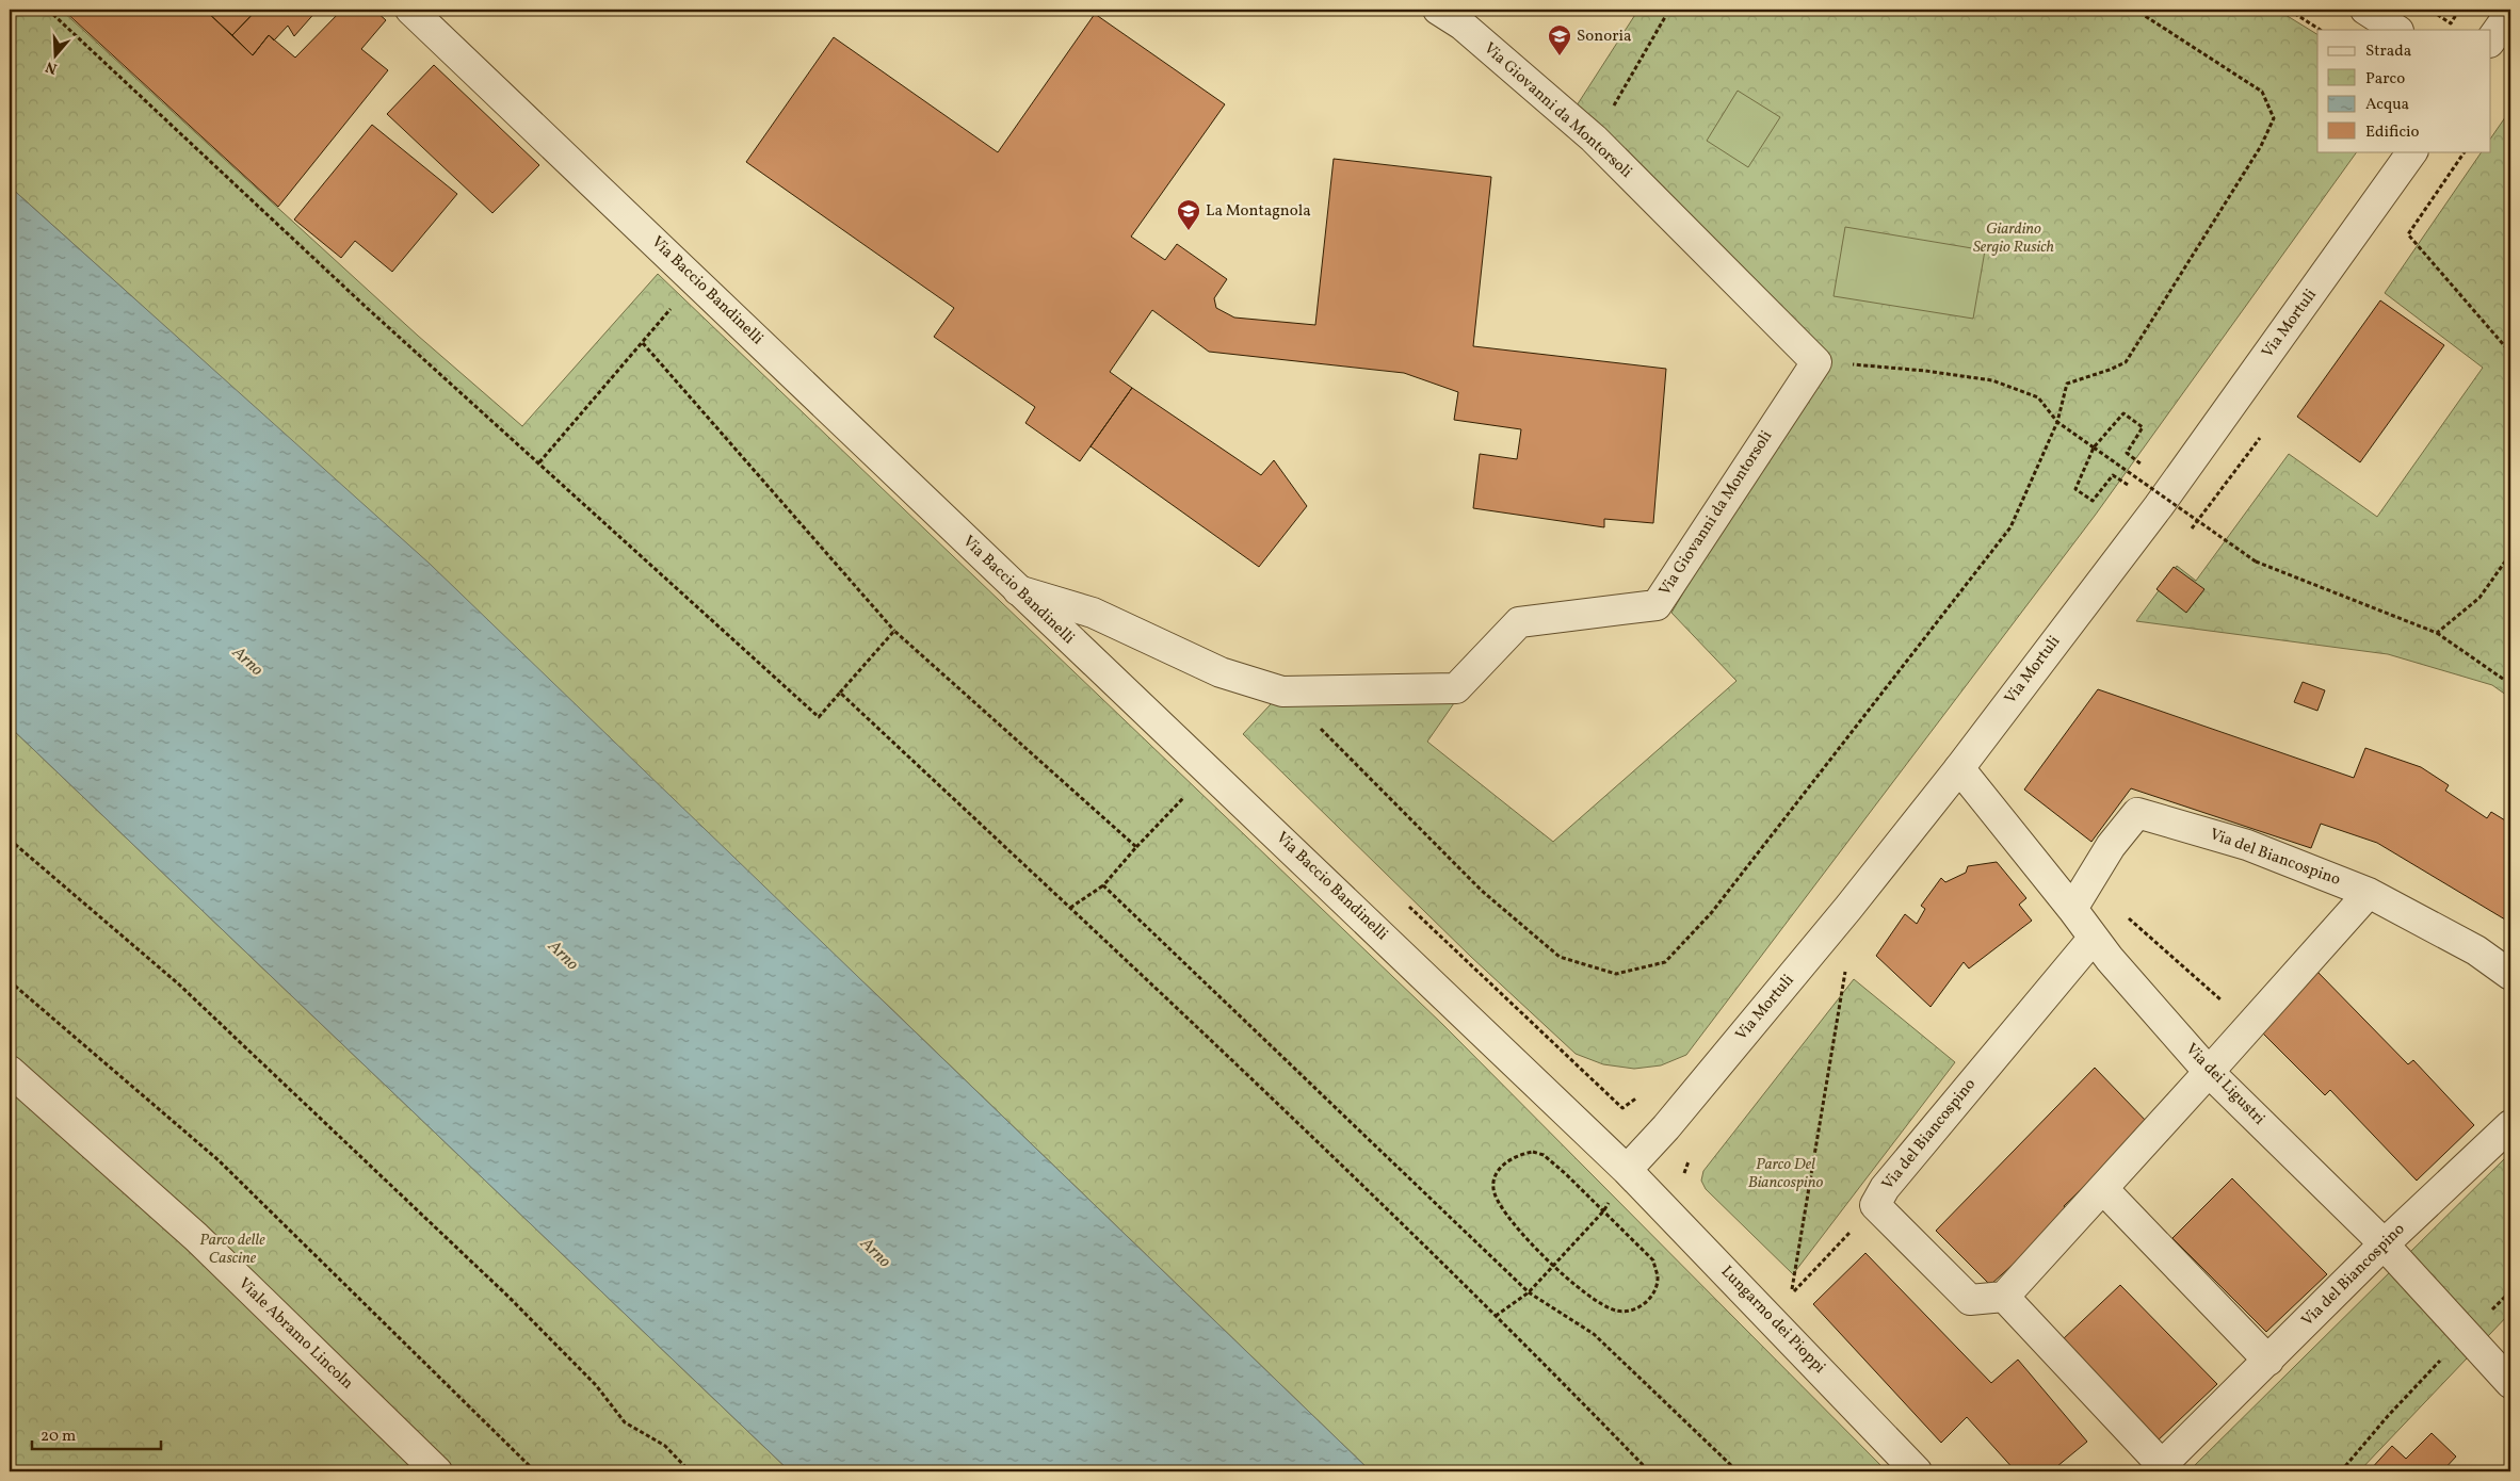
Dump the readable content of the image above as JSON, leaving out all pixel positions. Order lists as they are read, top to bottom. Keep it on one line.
{"streets":{"street":["Via Giovanni da Montorsoli","Via Baccio Bandinelli","Via Mortuli","Via del Biancospino","Via dei Ligustri","Lungarno dei Pioppi","Viale Abramo Lincoln"]},"crossings":[["Via Giovanni da Montorsoli","Via Baccio Bandinelli"],["Via Baccio Bandinelli","Via Mortuli"],["Via Baccio Bandinelli","Lungarno dei Pioppi"],["Via Mortuli","Via dei Ligustri"],["Via Mortuli","Lungarno dei Pioppi"],["Via del Biancospino","Via dei Ligustri"]],"water":["Arno"],"parks":["Giardino Sergio Rusich","Parco Del Biancospino","Parco delle Cascine"],"places":{"school or university":["Sonoria","La Montagnola"]},"legend":["Strada","Parco","Acqua","Edificio"],"scale_bar":"20 m","north":"bottom"}
